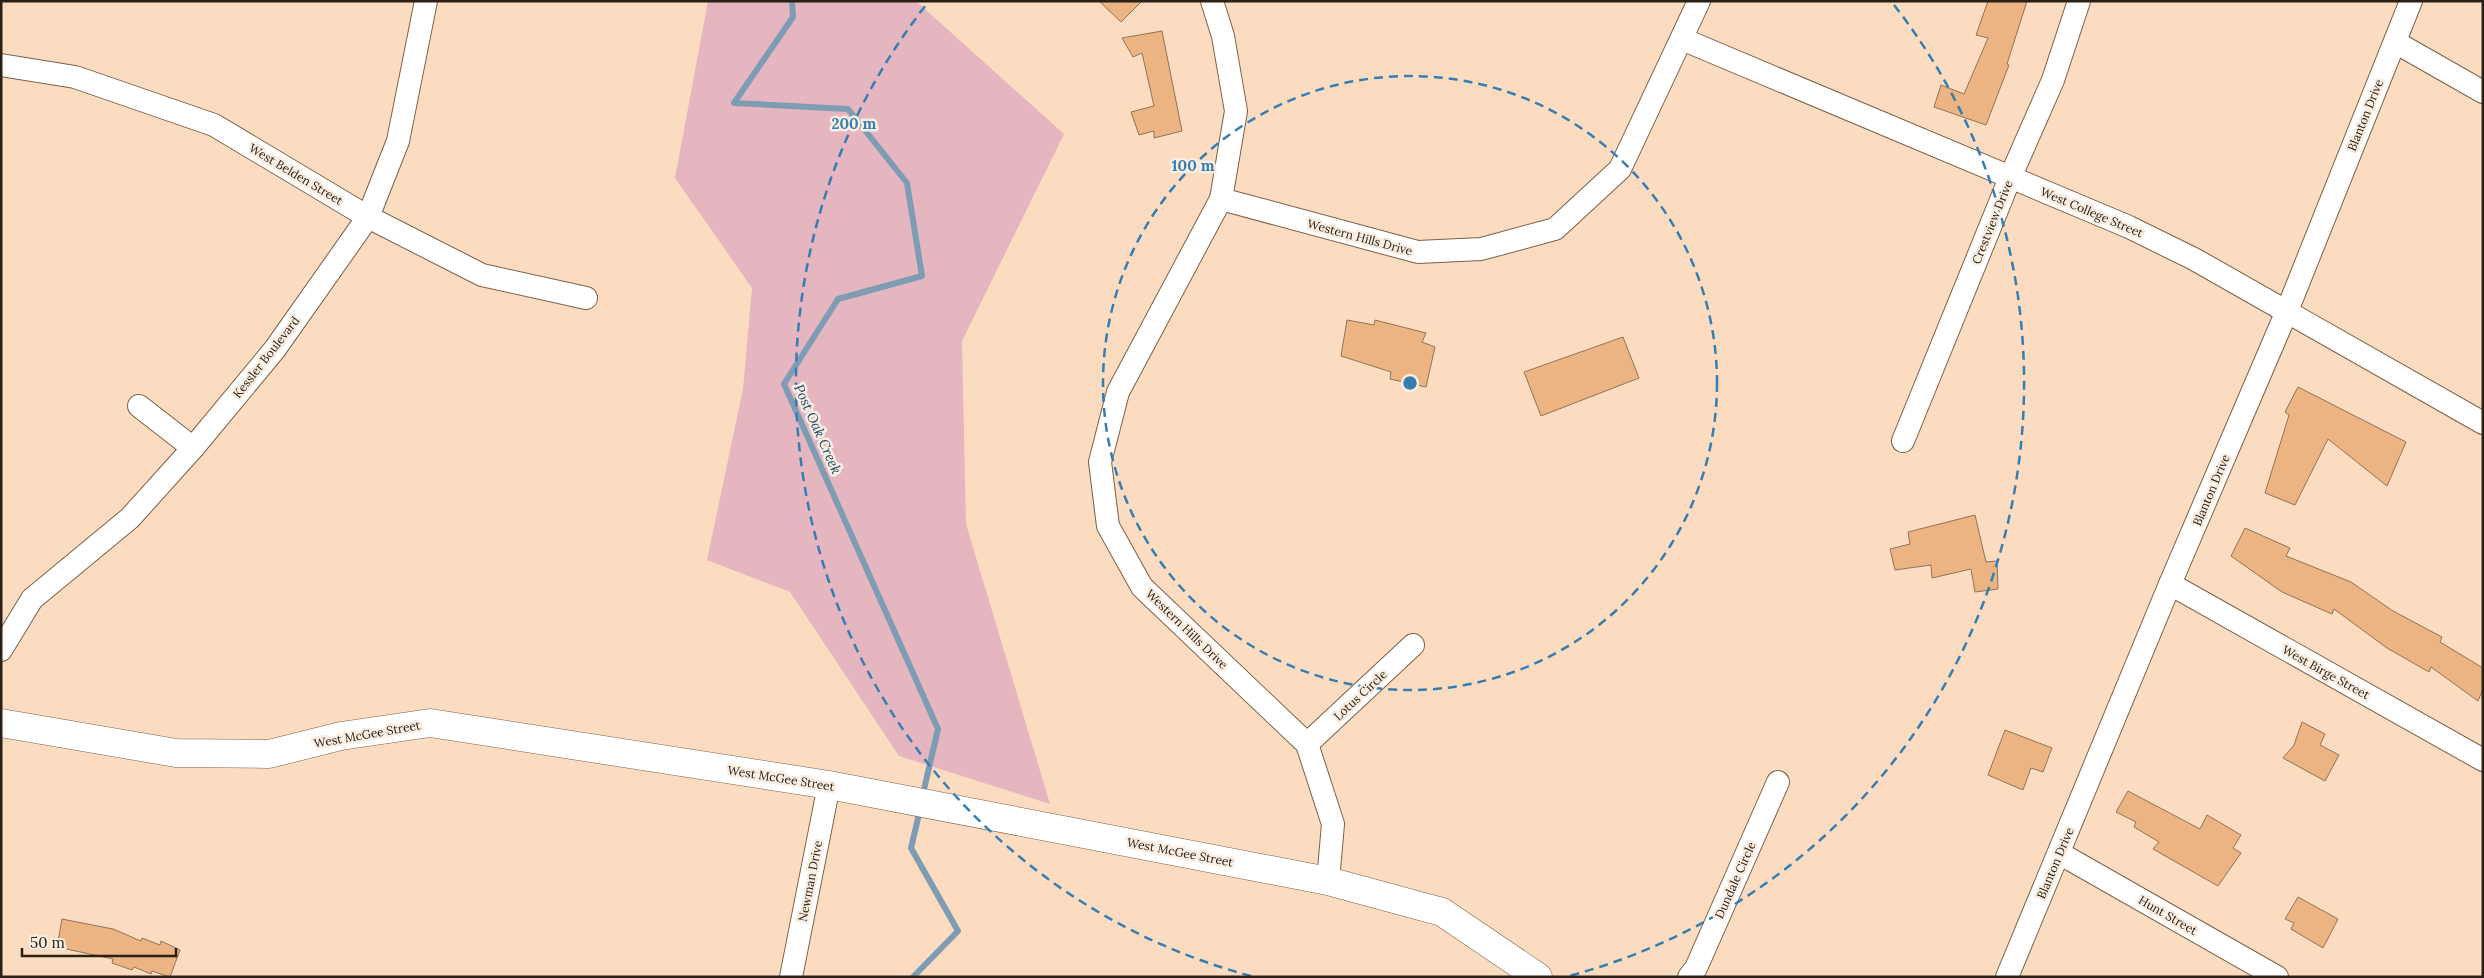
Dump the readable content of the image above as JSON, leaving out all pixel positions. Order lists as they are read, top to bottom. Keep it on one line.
{"streets":{"street":["Blanton Drive","West Belden Street","West College Street","Crestview Drive","Western Hills Drive","Kessler Boulevard","West Birge Street","Lotus Circle","West McGee Street","Dundale Circle","Newman Drive","Hunt Street"]},"crossings":[["Blanton Drive","West College Street"],["Blanton Drive","West Birge Street"],["Blanton Drive","Hunt Street"],["West Belden Street","Kessler Boulevard"],["West College Street","Crestview Drive"],["West College Street","Western Hills Drive"],["Western Hills Drive","Lotus Circle"],["Western Hills Drive","West McGee Street"],["West McGee Street","Newman Drive"]],"water":["Post Oak Creek"],"scale_bar":"50 m","rings":["200 m","100 m"]}
